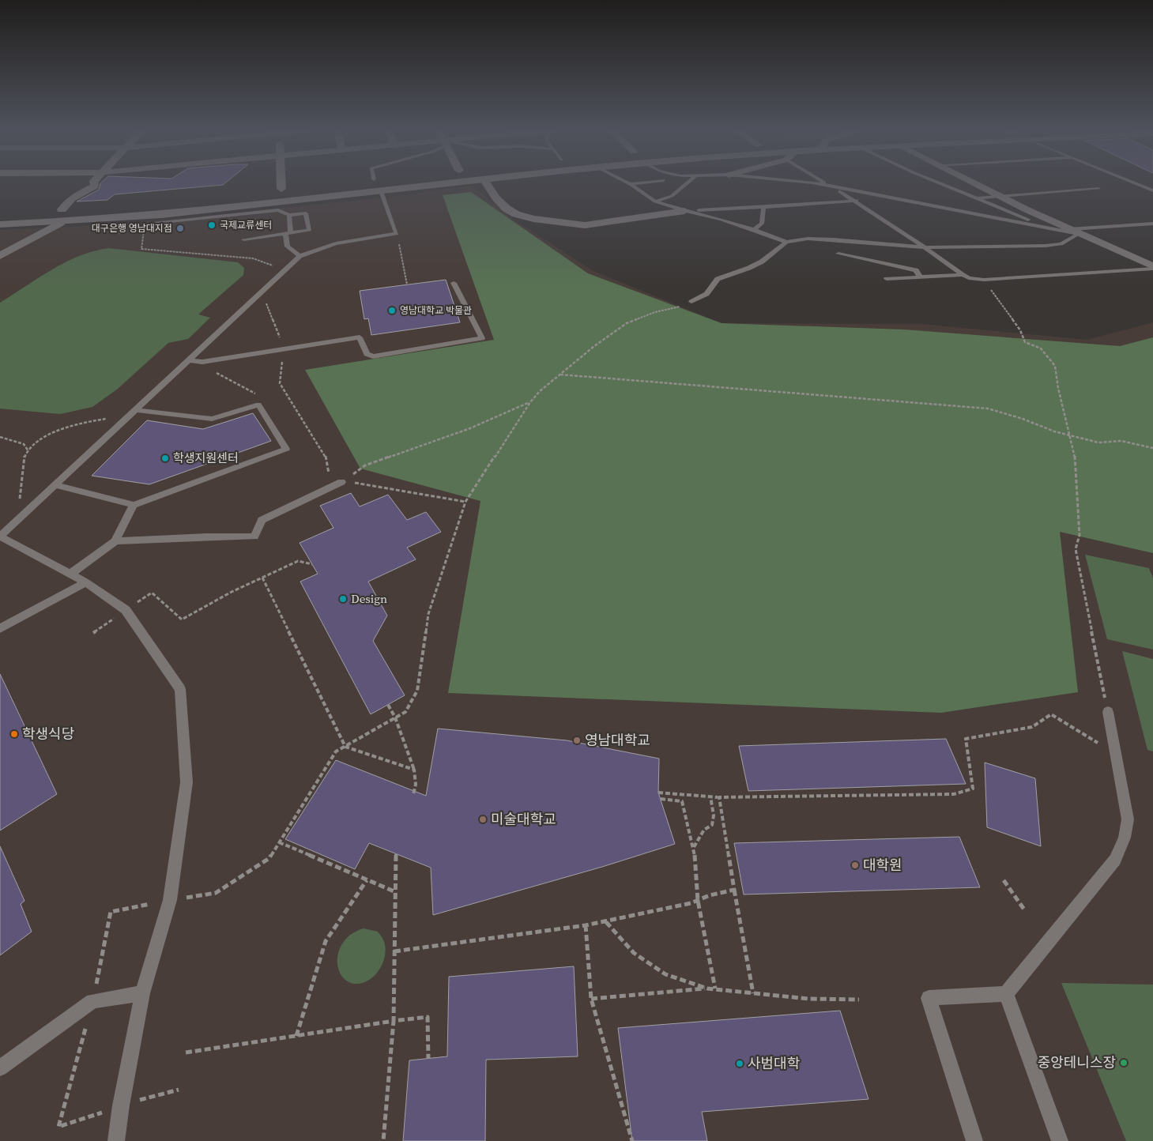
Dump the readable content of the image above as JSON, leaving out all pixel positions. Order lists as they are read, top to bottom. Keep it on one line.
{"places":["국제교류센터","대구은행 영남대지점","영남대학교 박물관","학생지원센터","Design","학생식당","영남대학교","미술대학교","대학원","중앙테니스장","사범대학"]}
